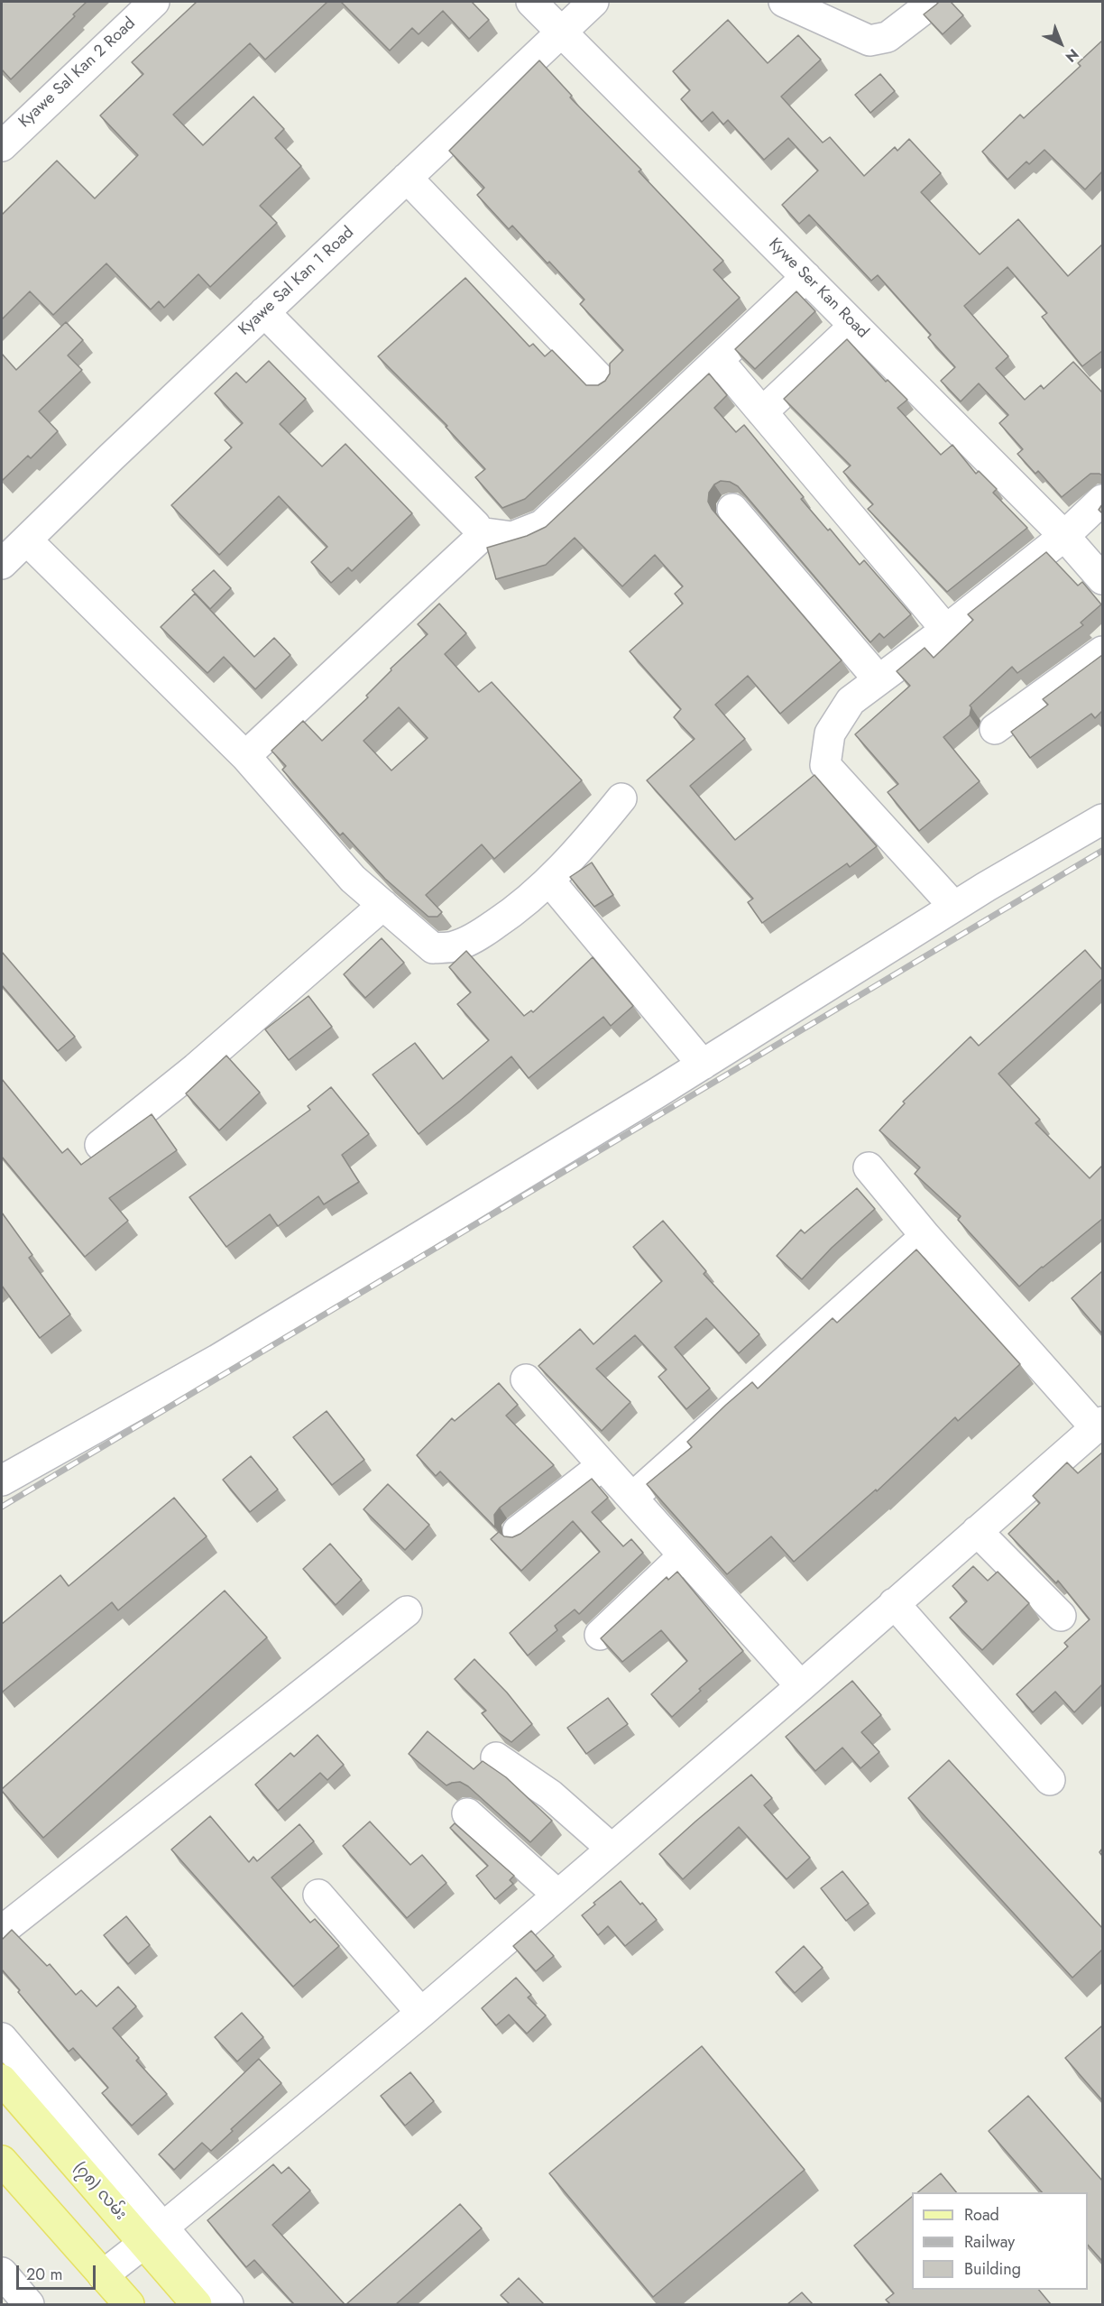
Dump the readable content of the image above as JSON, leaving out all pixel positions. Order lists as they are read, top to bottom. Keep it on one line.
{"streets":{"main road":["(၇၈) လမ်း"],"street":["Kyawe Sal Kan 2 Road","Kyawe Sal Kan 1 Road","Kywe Ser Kan Road"]},"crossings":[["Kyawe Sal Kan 1 Road","Kywe Ser Kan Road"]],"legend":["Road","Railway","Building"],"scale_bar":"20 m","north":"bottom right"}
